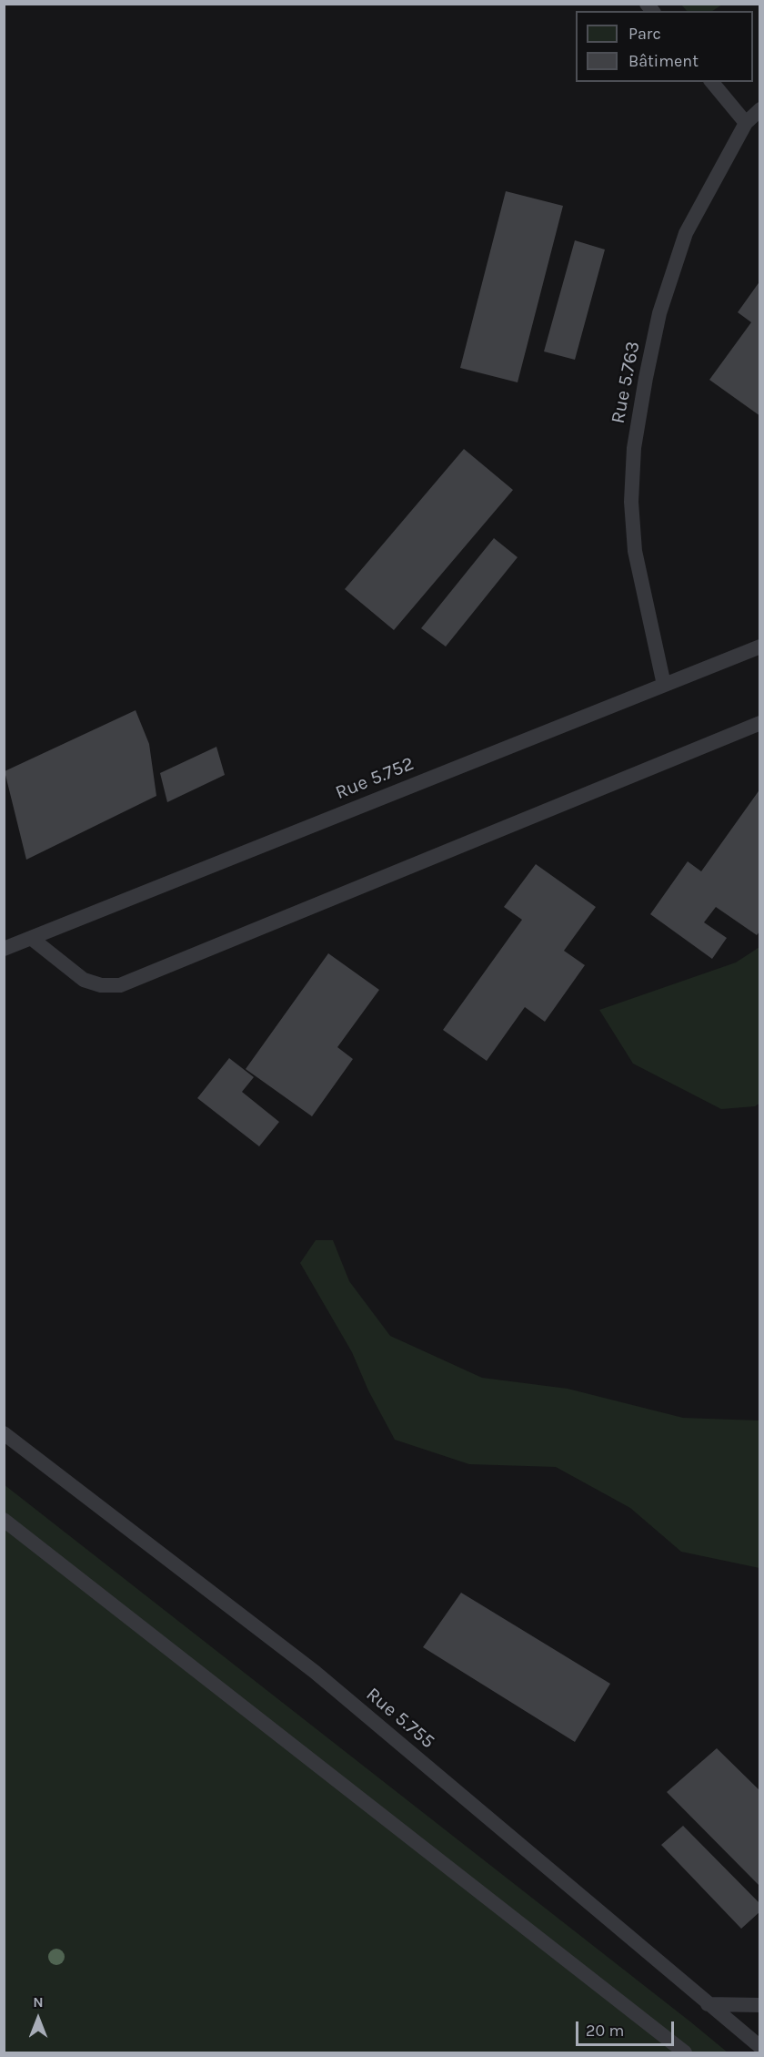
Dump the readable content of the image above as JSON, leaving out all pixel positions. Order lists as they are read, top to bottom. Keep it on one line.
{"streets":{"lane":["Rue 5.763","Rue 5.752","Rue 5.755"]},"crossings":[["Rue 5.763","Rue 5.752"]],"legend":["Parc","Bâtiment"],"scale_bar":"20 m","north":"top"}
